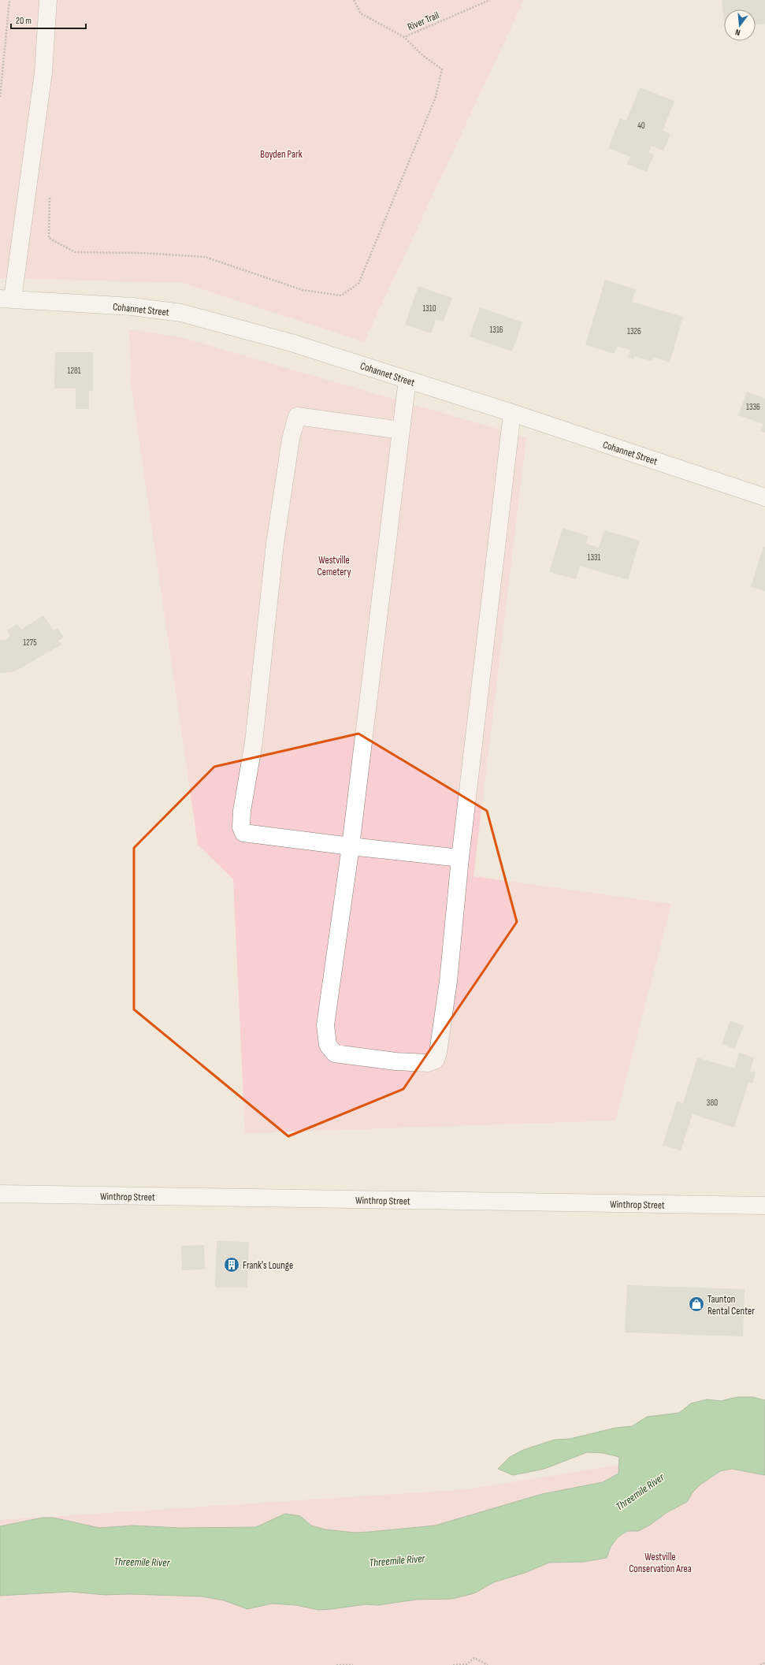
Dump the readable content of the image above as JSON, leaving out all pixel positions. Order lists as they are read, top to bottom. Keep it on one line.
{"streets":{"main road":["Cohannet Street","Winthrop Street"],"path":["River Trail"]},"water":["Threemile River"],"parks":["Boyden Park","Westville Cemetery","Westville Conservation Area"],"places":{"building":["Frank's Lounge"],"shop":["Taunton Rental Center"]},"house_numbers":["40","1310","1316","1326","1281","1336","1331","1275","380"],"scale_bar":"20 m","north":"bottom"}
